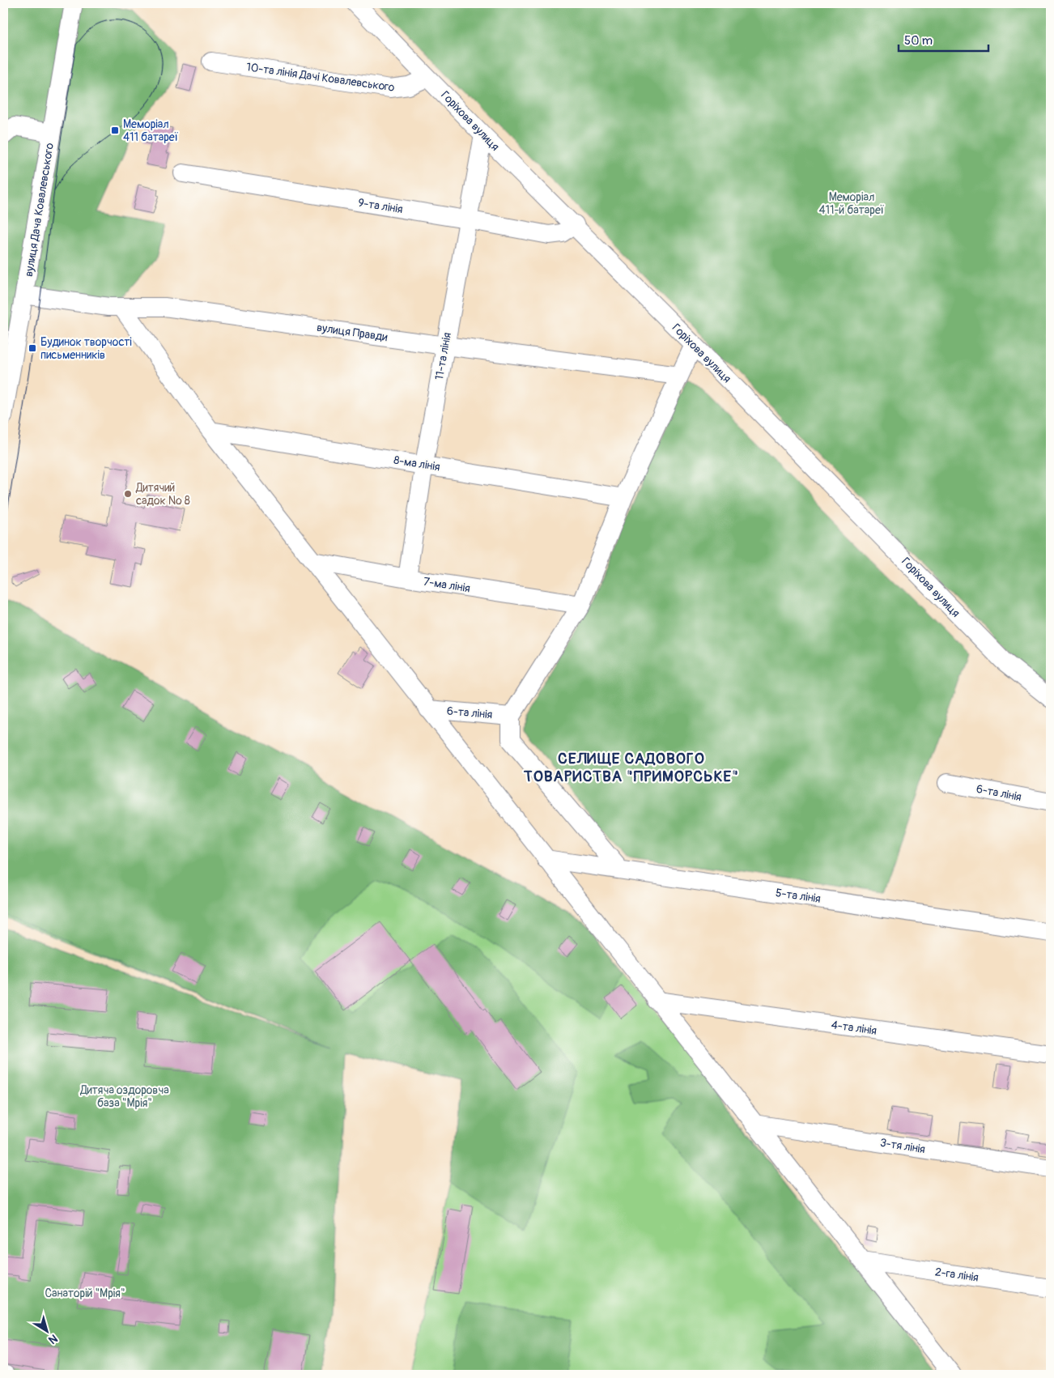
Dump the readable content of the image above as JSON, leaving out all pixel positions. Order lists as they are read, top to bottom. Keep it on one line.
{"streets":{"street":["10-та лінія Дачі Ковалевського","Горіхова вулиця","9-та лінія","вулиця Дача Ковалевського","вулиця Правди","11-та лінія","8-ма лінія","7-ма лінія","6-та лінія","5-та лінія","4-та лінія","3-тя лінія","2-га лінія"]},"crossings":[["10-та лінія Дачі Ковалевського","Горіхова вулиця"],["Горіхова вулиця","9-та лінія"],["Горіхова вулиця","11-та лінія"],["9-та лінія","11-та лінія"],["вулиця Дача Ковалевського","вулиця Правди"],["вулиця Правди","11-та лінія"],["11-та лінія","8-ма лінія"],["11-та лінія","7-ма лінія"]],"districts":["СЕЛИЩЕ САДОВОГО ТОВАРИСТВА \"ПРИМОРСЬКЕ\""],"parks":["Меморіал 411-й батареї","Дитяча оздоровча база \"Мрія\"","Санаторій \"Мрія\""],"places":{"transit":["Меморіал 411 батареї","Будинок творчості письменників"],"other":["Дитячий садок № 8"]},"scale_bar":"50 m","north":"bottom right"}
